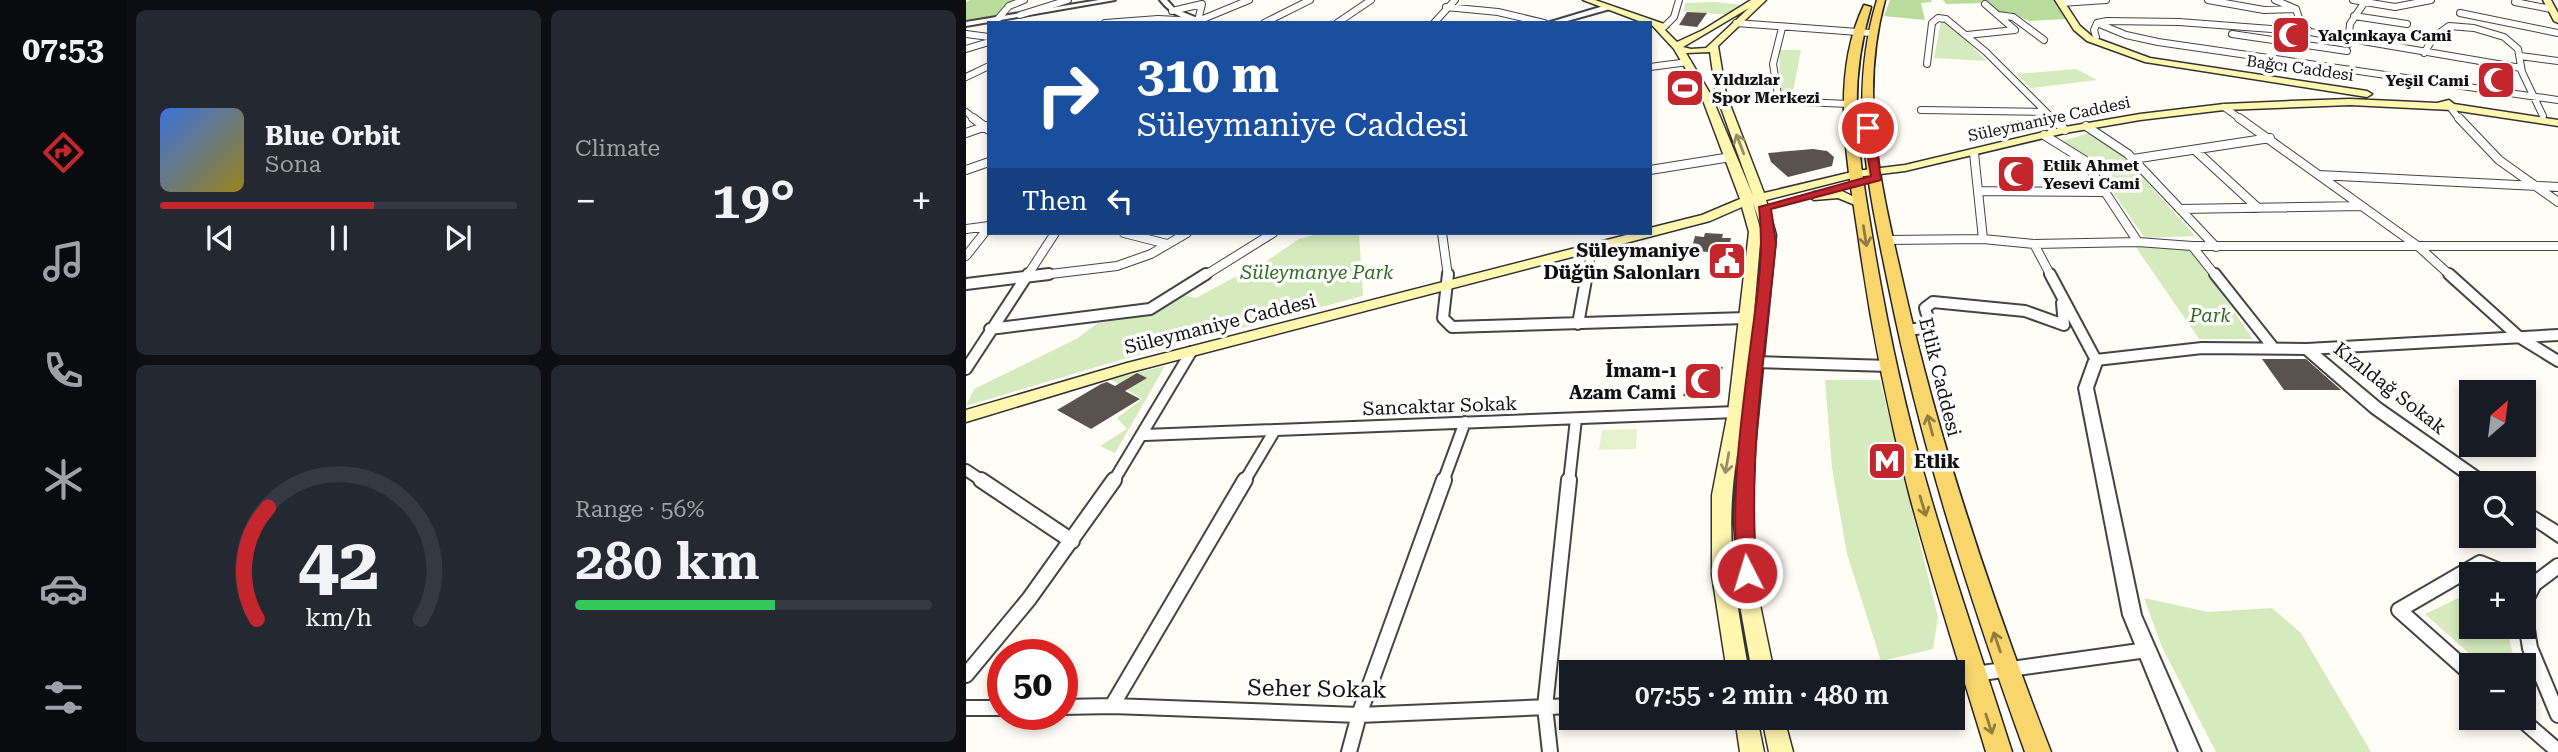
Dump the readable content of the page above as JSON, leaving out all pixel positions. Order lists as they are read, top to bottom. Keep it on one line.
{"streets":{"main road":["Bağcı Caddesi","Süleymaniye Caddesi","Etlik Caddesi"],"street":["Kızıldağ Sokak","Sancaktar Sokak","Seher Sokak"]},"crossings":[["Bağcı Caddesi","Süleymaniye Caddesi"],["Süleymaniye Caddesi","Etlik Caddesi"]],"parks":["Süleymanye Park","Park"],"places":{"mosque":["Yalçınkaya Cami","Yeşil Cami","Etlik Ahmet Yesevi Cami","İmam-ı Azam Cami"],"sports":["Yıldızlar Spor Merkezi"],"public building":["Süleymaniye Düğün Salonları"],"metro station":["Etlik"]},"north":"top right","page":{"tabs":"07:53","tile":["Climate",["Range · 56%","280 km"]],"turn":["310 m","Süleymaniye Caddesi"],"song":["Blue Orbit","Sona"],"then":"Then","heat":["−","19°","+"],"map_buttons":["+","−"],"limit":"50","trip":"07:55 · 2 min · 480 m","gauge":["42","km/h"]}}
